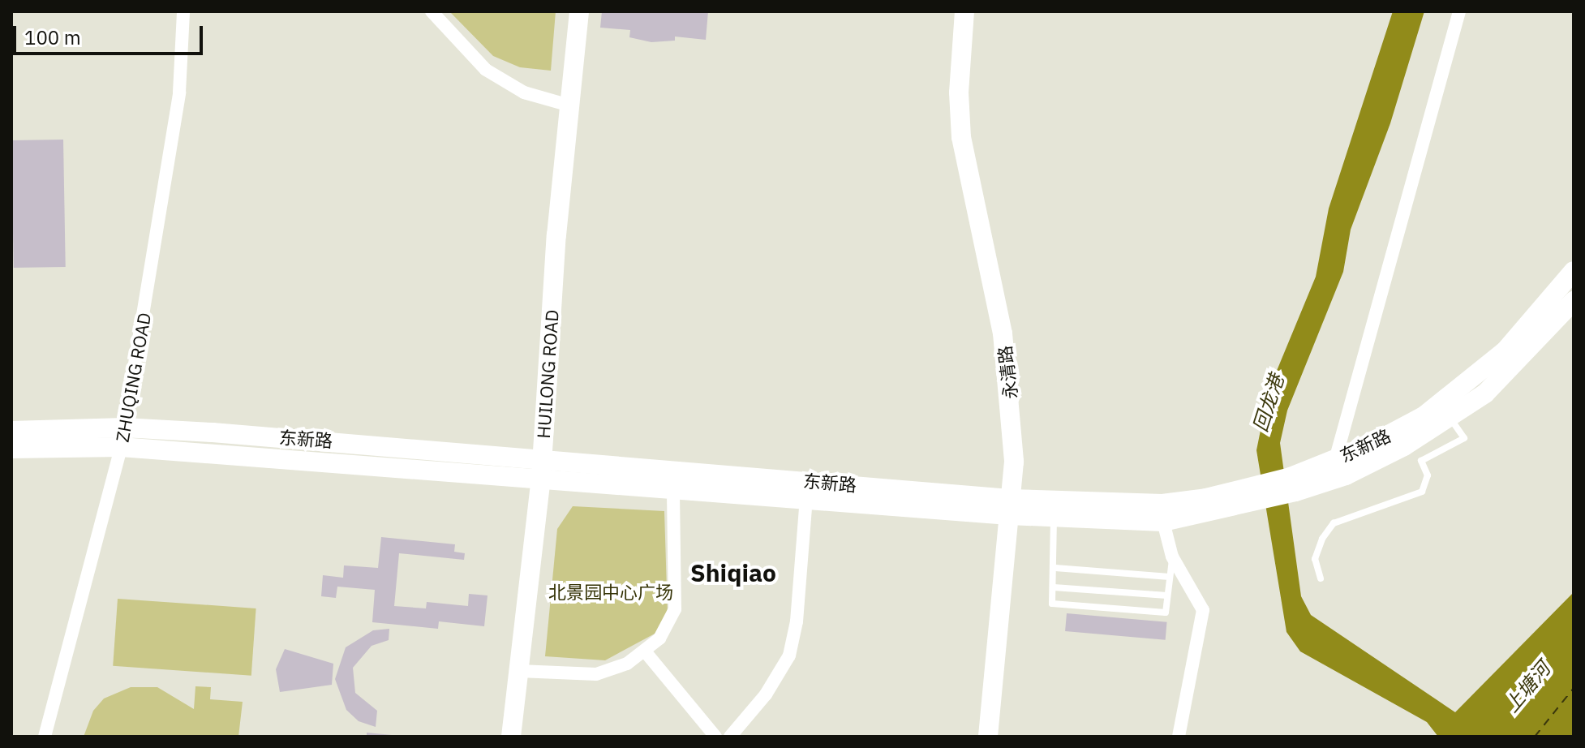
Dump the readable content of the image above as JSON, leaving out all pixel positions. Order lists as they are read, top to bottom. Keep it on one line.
{"streets":{"main road":["永清路","HUILONG ROAD","东新路"],"street":["ZHUQING ROAD"]},"crossings":[["永清路","东新路"],["HUILONG ROAD","东新路"],["ZHUQING ROAD","东新路"]],"districts":["Shiqiao"],"water":["回龙港","上塘河"],"parks":["北景园中心广场"],"scale_bar":"100 m"}
